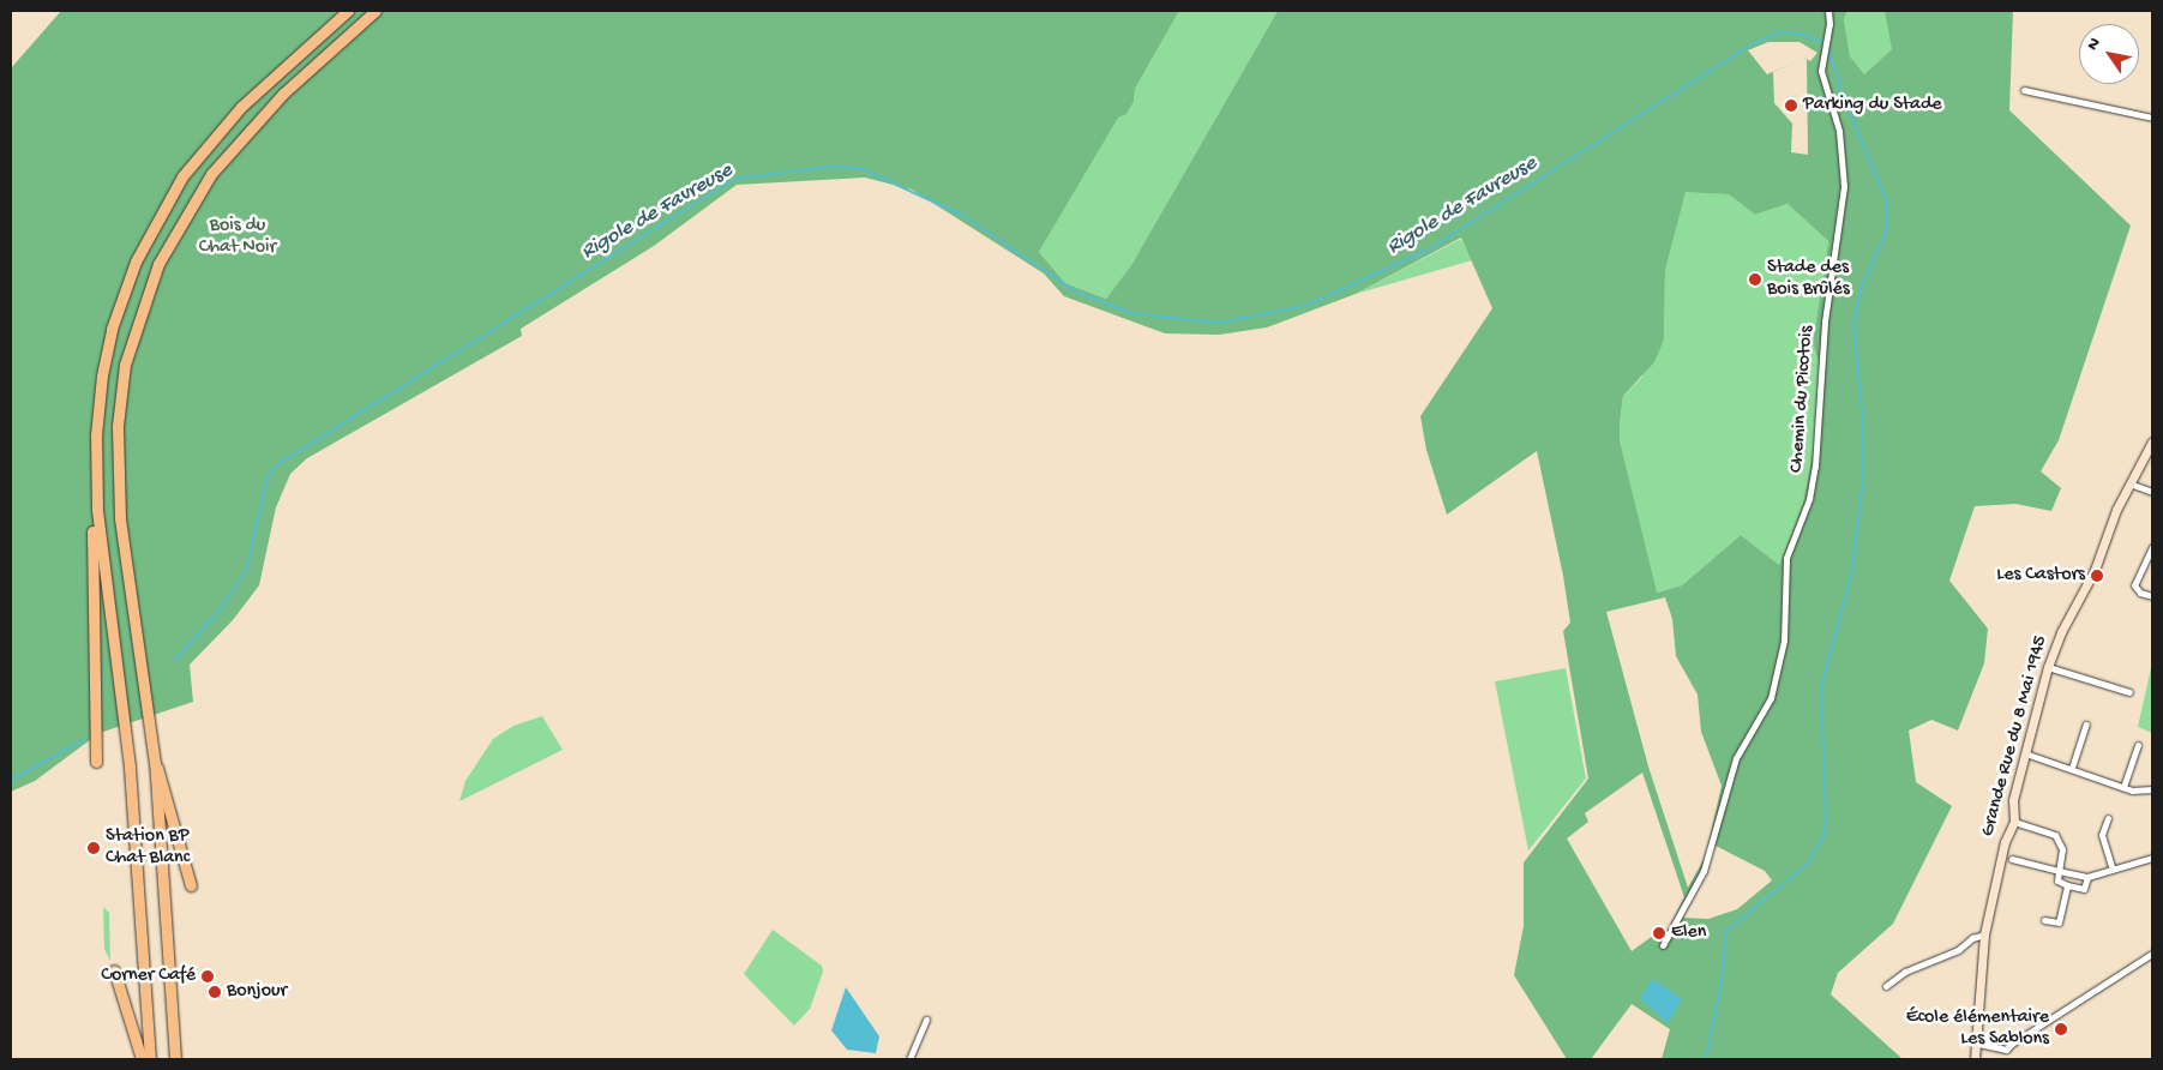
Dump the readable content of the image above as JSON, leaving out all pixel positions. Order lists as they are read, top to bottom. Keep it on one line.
{"streets":{"main road":["Grande Rue du 8 Mai 1945"],"street":["Chemin du Picotois"]},"water":["Rigole de Favreuse"],"parks":["Bois du Chat Noir"],"places":["Parking du Stade","Stade des Bois Brûlés","Les Castors","Station BP Chat Blanc","Elen","Corner Café","Bonjour","École élémentaire Les Sablons"],"north":"top left"}
